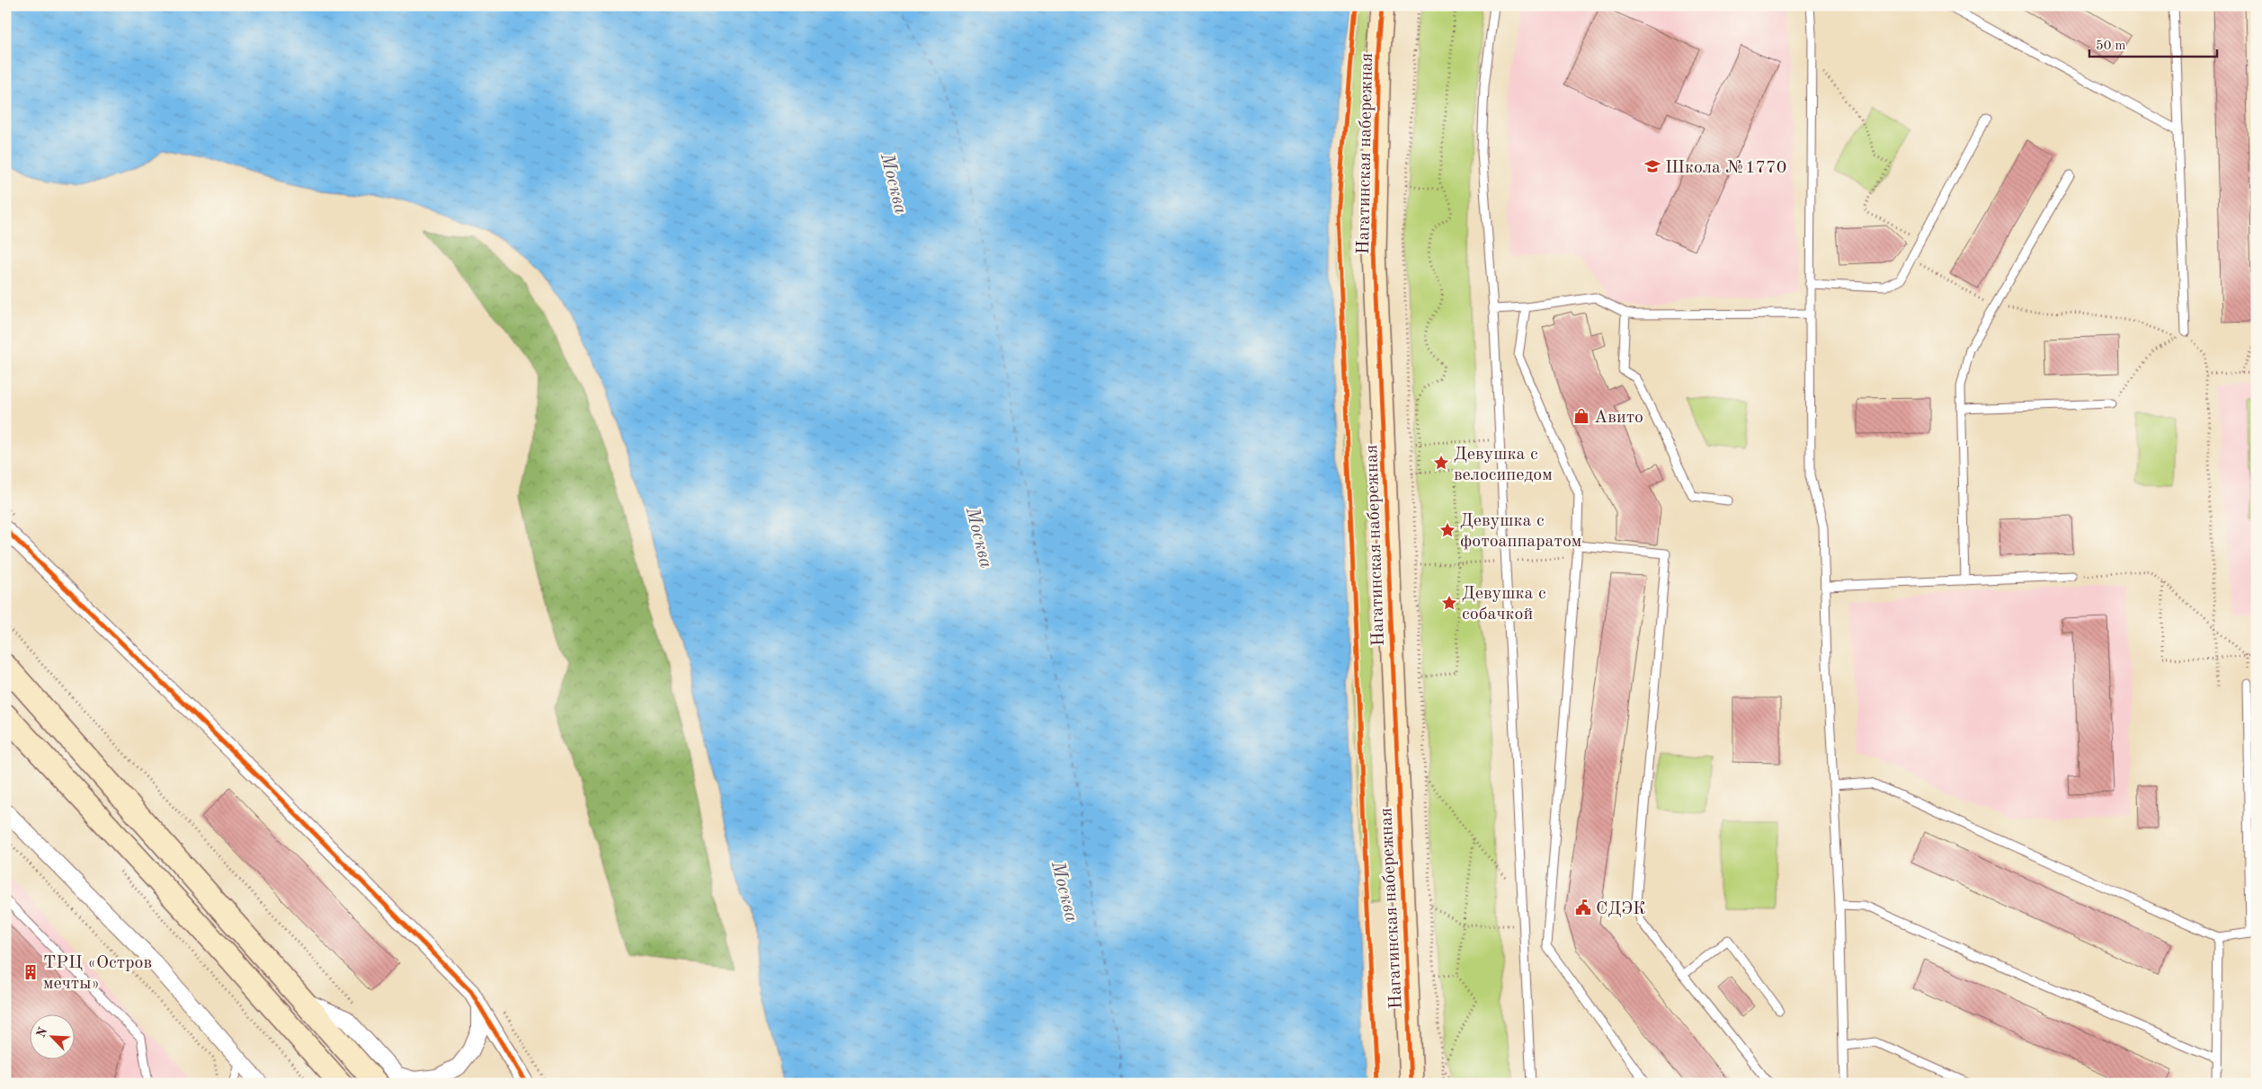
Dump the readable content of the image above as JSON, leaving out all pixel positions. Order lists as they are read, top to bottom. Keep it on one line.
{"streets":{"street":["Нагатинская набережная"]},"water":["Москва"],"places":{"school or university":["Школа №1770"],"shop":["Авито"],"place":["Девушка с велосипедом","Девушка с фотоаппаратом","Девушка с собачкой"],"public building":["СДЭК"],"building":["ТРЦ «Остров мечты»"]},"scale_bar":"50 m","north":"top left"}
